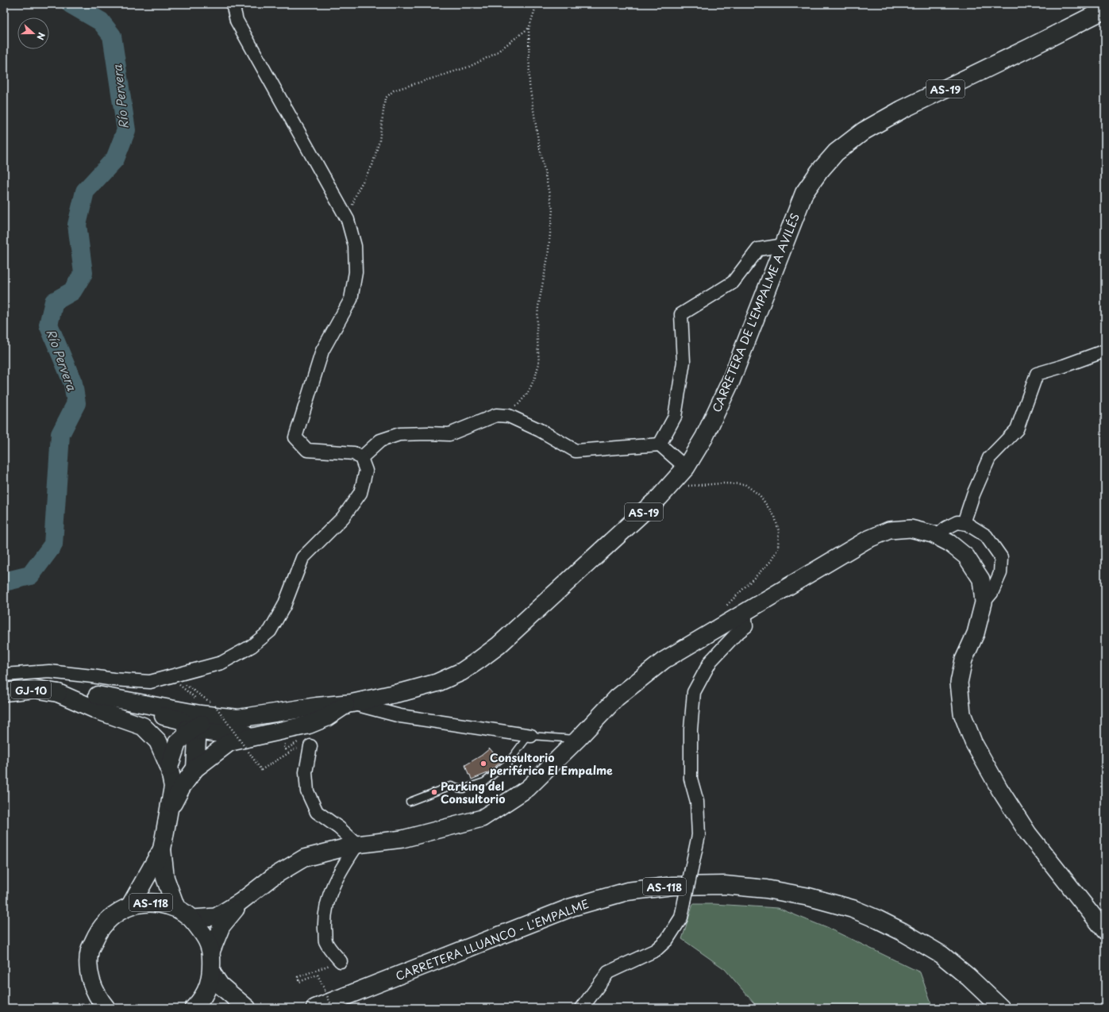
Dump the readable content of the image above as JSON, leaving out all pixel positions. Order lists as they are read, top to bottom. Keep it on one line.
{"streets":{"main road":["AS-19","CARRETERA DE L'EMPALME A AVILÉS","GJ-10","AS-118","CARRETERA LLUANCO - L'EMPALME"]},"crossings":[["CARRETERA DE L'EMPALME A AVILÉS","GJ-10"]],"water":["Río Pervera"],"places":["Consultorio periférico El Empalme","Parking del Consultorio"],"north":"right"}
